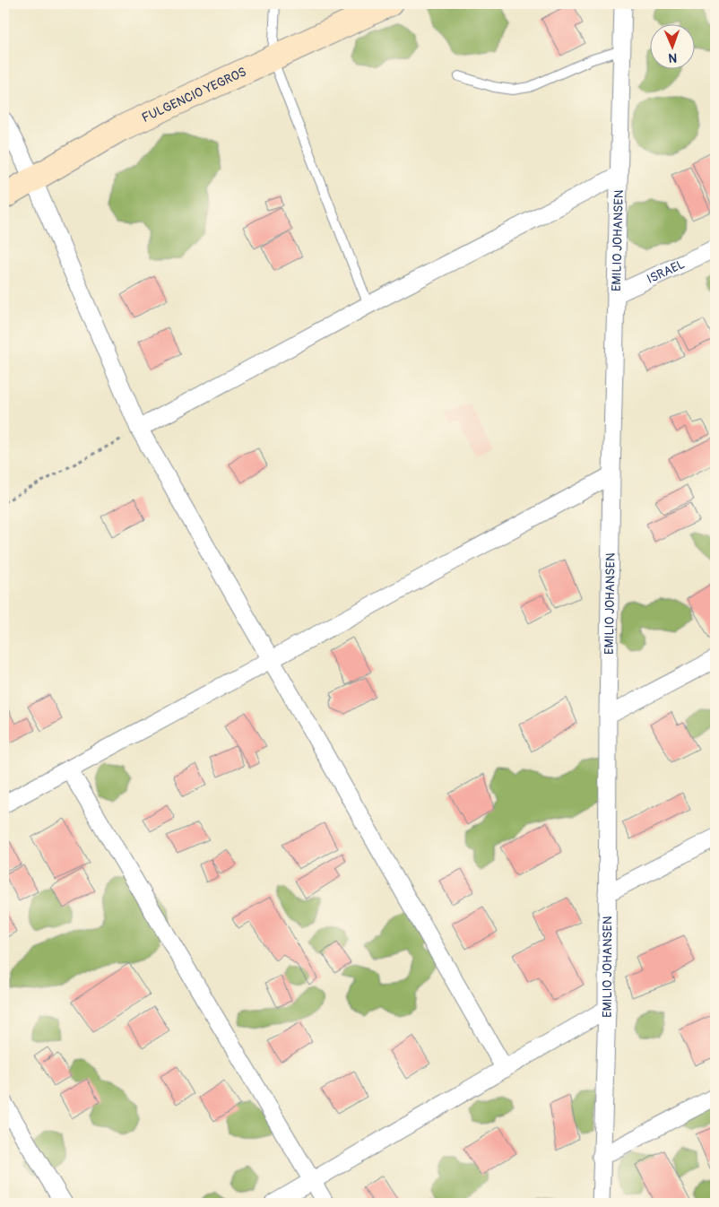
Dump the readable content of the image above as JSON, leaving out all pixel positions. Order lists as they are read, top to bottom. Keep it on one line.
{"streets":{"street":["FULGENCIO YEGROS","EMILIO JOHANSEN","ISRAEL"]},"crossings":[["EMILIO JOHANSEN","ISRAEL"]],"north":"bottom"}
